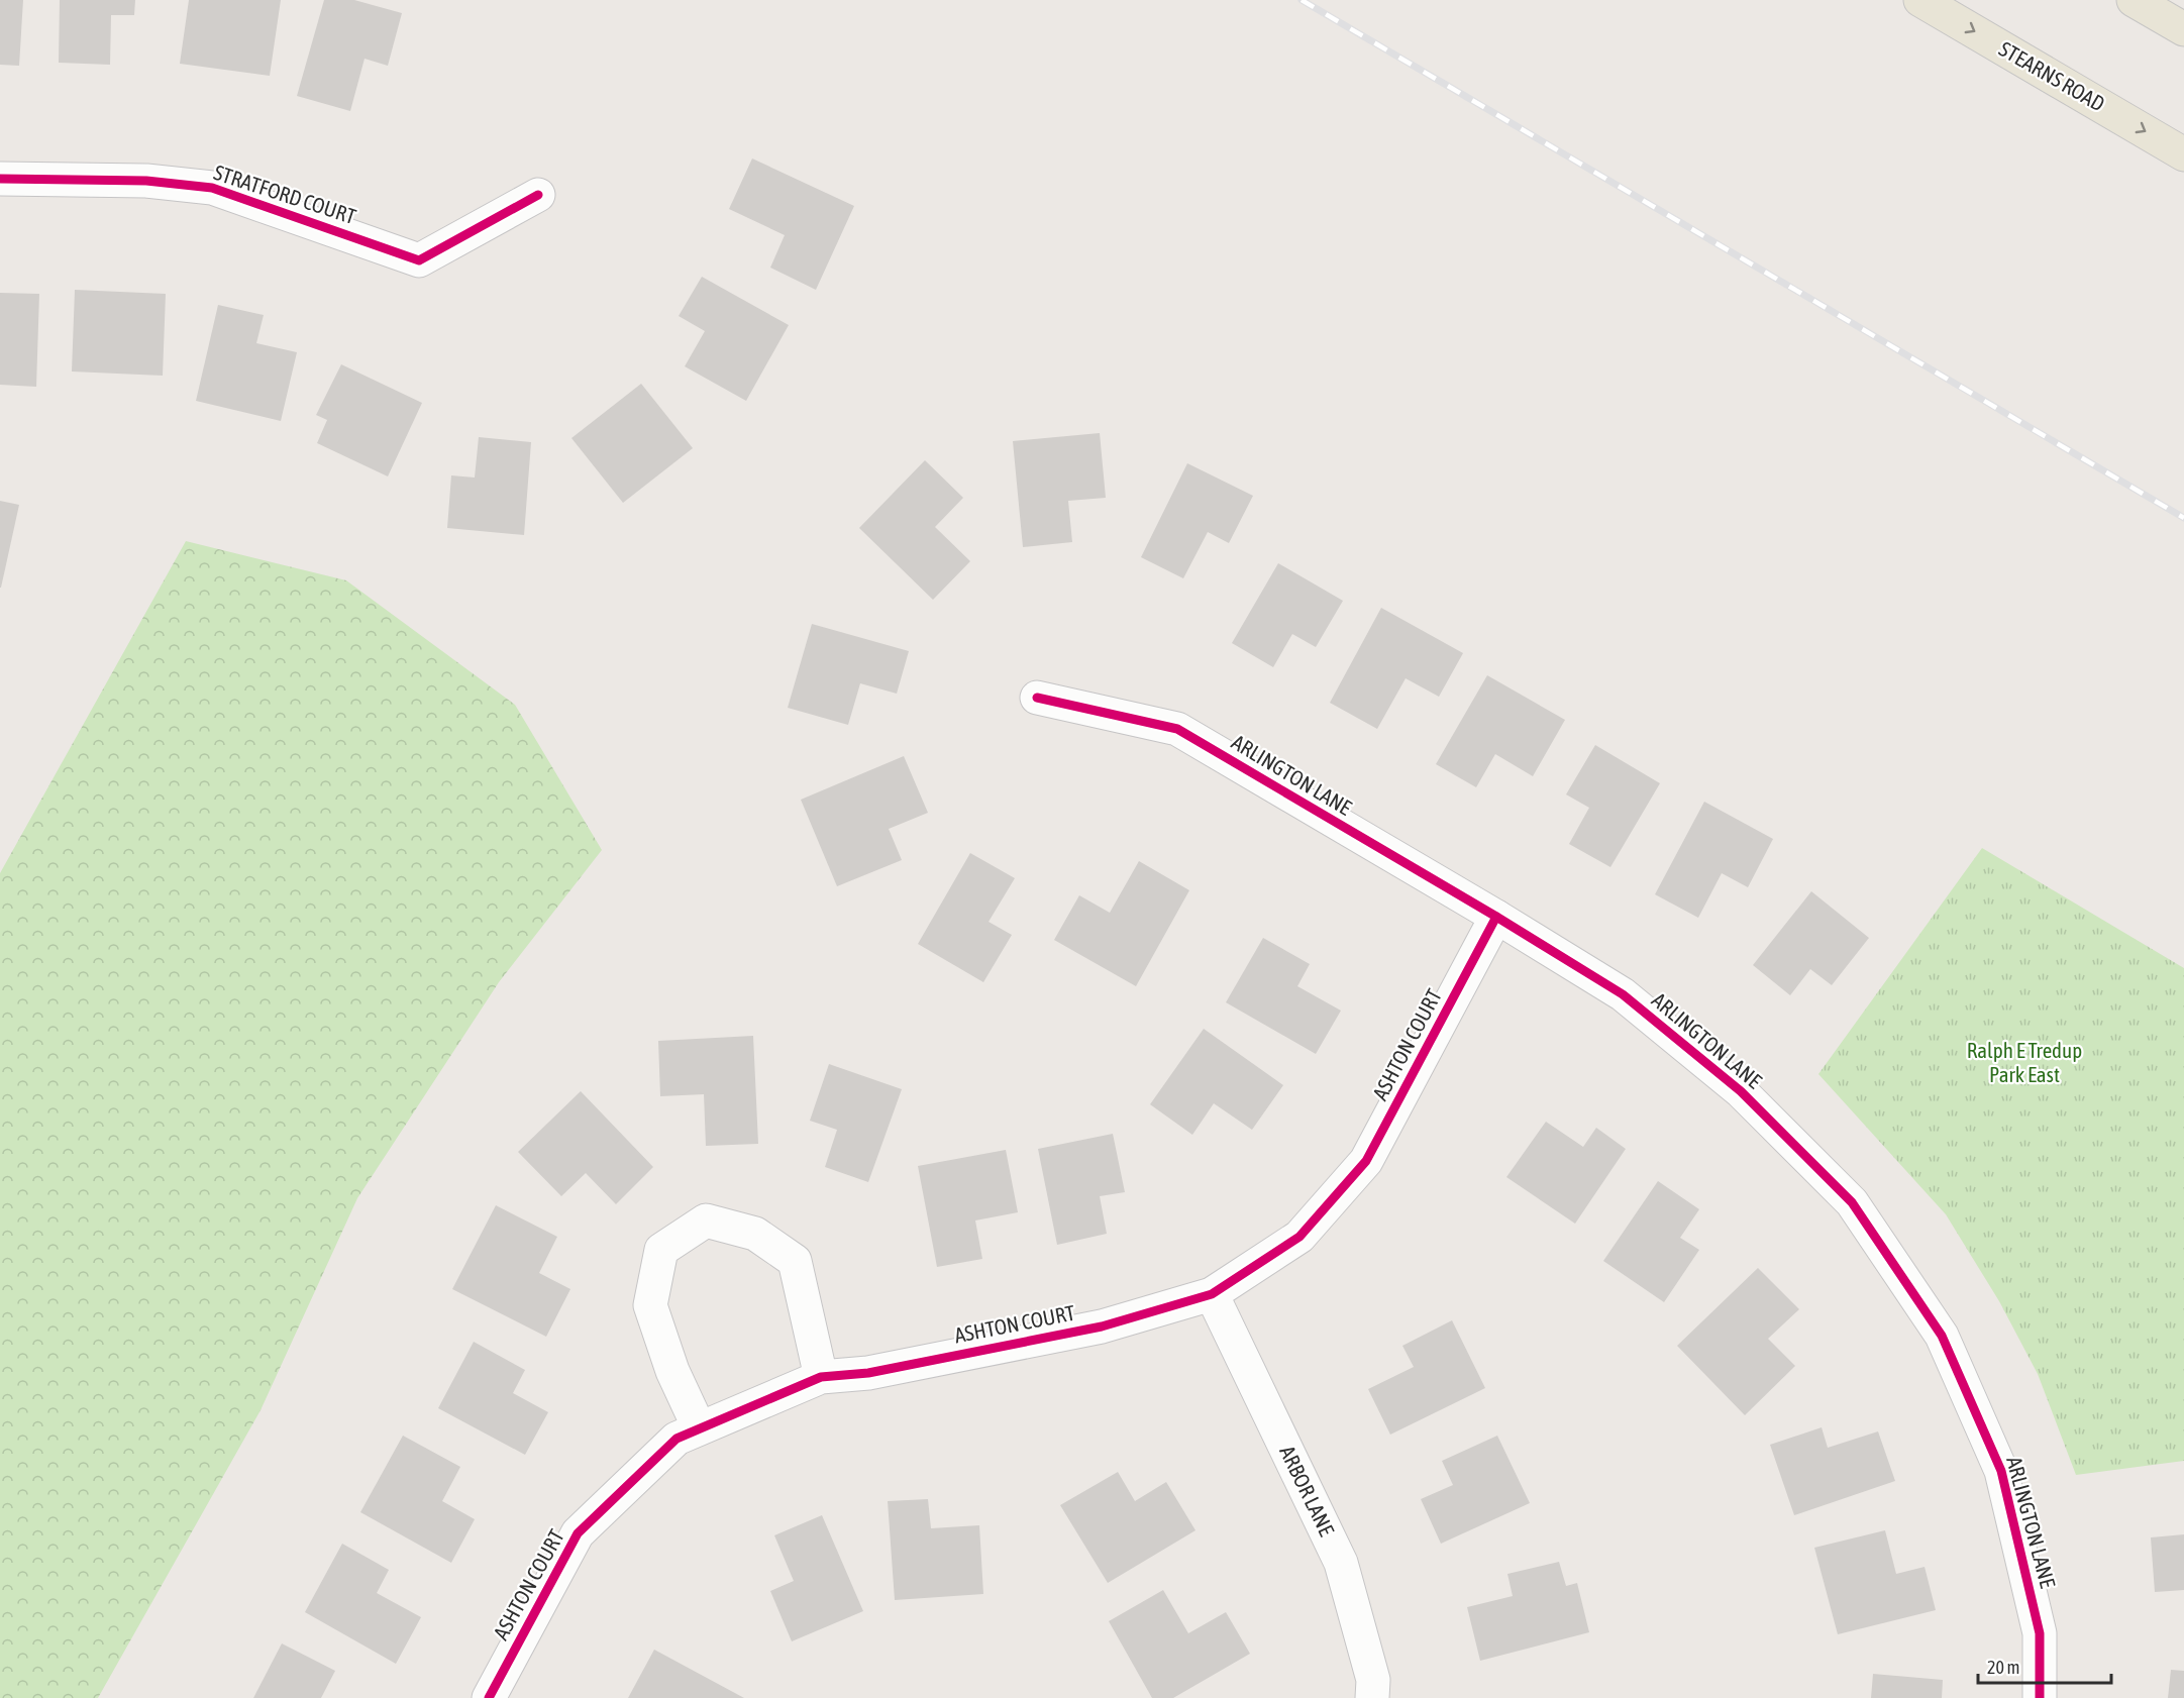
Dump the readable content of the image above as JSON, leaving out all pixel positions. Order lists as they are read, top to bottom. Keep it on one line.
{"streets":{"main road":["STEARNS ROAD"],"street":["STRATFORD COURT","ARLINGTON LANE","ASHTON COURT","ARBOR LANE"]},"crossings":[["ARLINGTON LANE","ASHTON COURT"],["ASHTON COURT","ARBOR LANE"]],"one_way":["STEARNS ROAD"],"parks":["Ralph E Tredup Park East"],"scale_bar":"20 m"}
